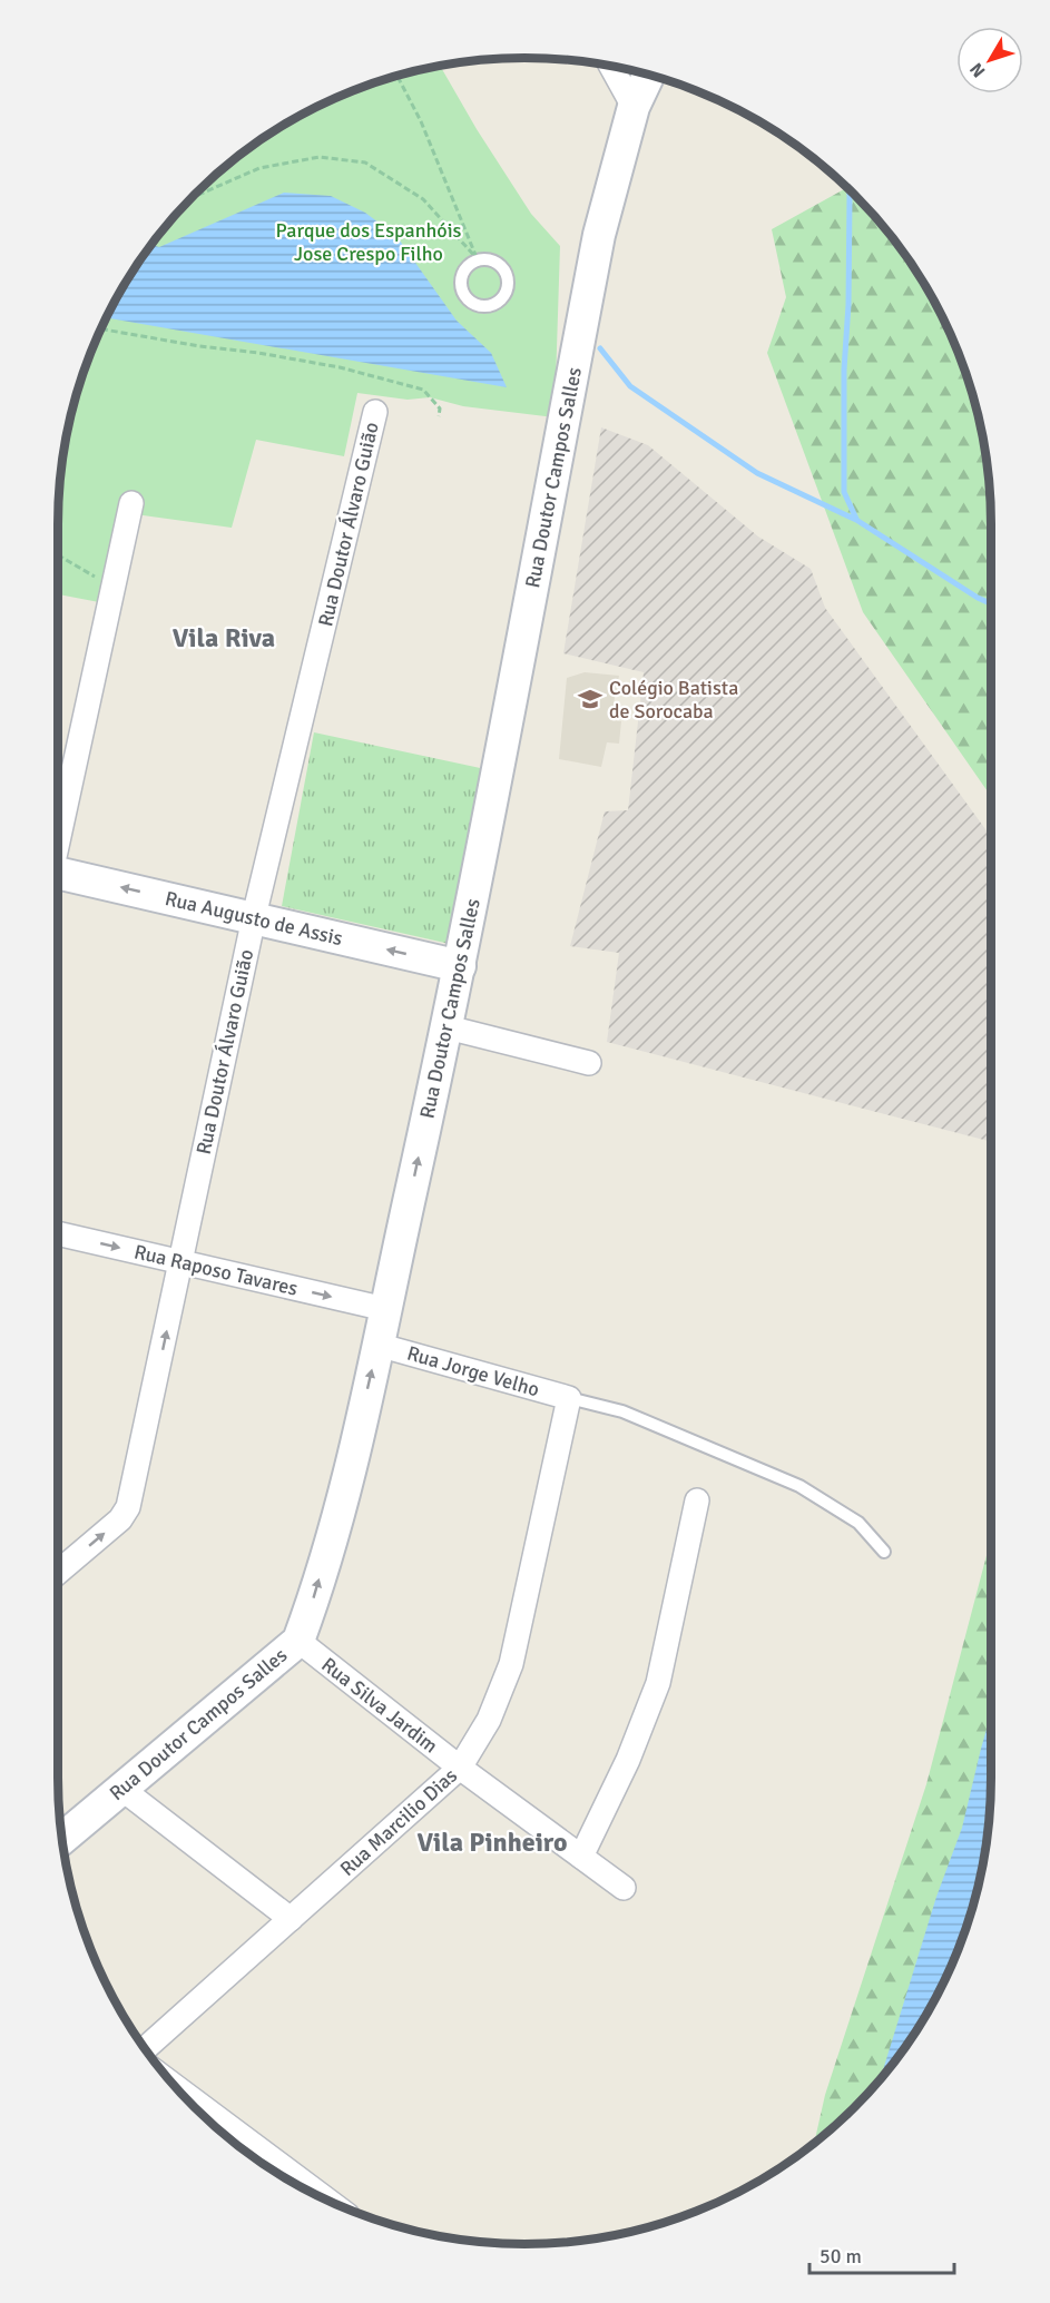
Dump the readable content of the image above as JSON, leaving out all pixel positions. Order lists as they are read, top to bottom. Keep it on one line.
{"streets":{"main road":["Rua Doutor Campos Salles","Rua Augusto de Assis"],"street":["Rua Doutor Álvaro Guião","Rua Raposo Tavares","Rua Jorge Velho","Rua Silva Jardim","Rua Marcilio Dias"]},"crossings":[["Rua Doutor Campos Salles","Rua Augusto de Assis"],["Rua Doutor Campos Salles","Rua Raposo Tavares"],["Rua Doutor Campos Salles","Rua Jorge Velho"],["Rua Doutor Campos Salles","Rua Silva Jardim"],["Rua Doutor Álvaro Guião","Rua Augusto de Assis"],["Rua Doutor Álvaro Guião","Rua Raposo Tavares"],["Rua Jorge Velho","Rua Marcilio Dias"],["Rua Silva Jardim","Rua Marcilio Dias"]],"one_way":["Rua Augusto de Assis","Rua Raposo Tavares"],"districts":["Vila Riva","Vila Pinheiro"],"parks":["Parque dos Espanhóis Jose Crespo Filho"],"places":{"school or university":["Colégio Batista de Sorocaba"]},"scale_bar":"50 m","north":"bottom left"}
